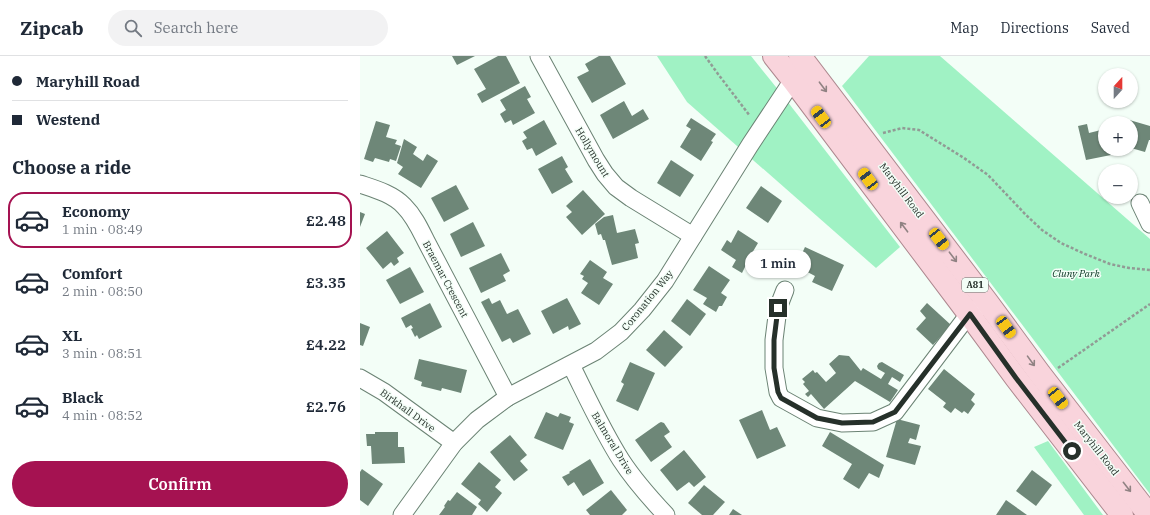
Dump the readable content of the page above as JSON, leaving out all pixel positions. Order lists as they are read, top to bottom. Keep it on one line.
{"streets":{"main road":["Maryhill Road","A81"],"street":["Hollymount","Braemar Crescent","Coronation Way","Birkhall Drive","Balmoral Drive"]},"crossings":[["Hollymount","Coronation Way"],["Maryhill Road","Coronation Way"],["Braemar Crescent","Coronation Way"],["Coronation Way","Birkhall Drive"],["Coronation Way","Balmoral Drive"]],"parks":["Cluny Park"],"north":"top","page":{"header":"Zipcab","search":"Search here","nav":["Map","Directions","Saved"],"banner":["Maryhill Road","Westend"],"map_buttons":["+","−"],"heading":"Choose a ride","list":[{"name":"Economy","note":"1 min · 08:49","value":"£2.48"},{"name":"Comfort","note":"2 min · 08:50","value":"£3.35"},{"name":"XL","note":"3 min · 08:51","value":"£4.22"},{"name":"Black","note":"4 min · 08:52","value":"£2.76"}],"bubble":"1 min","buttons":"Confirm"}}
